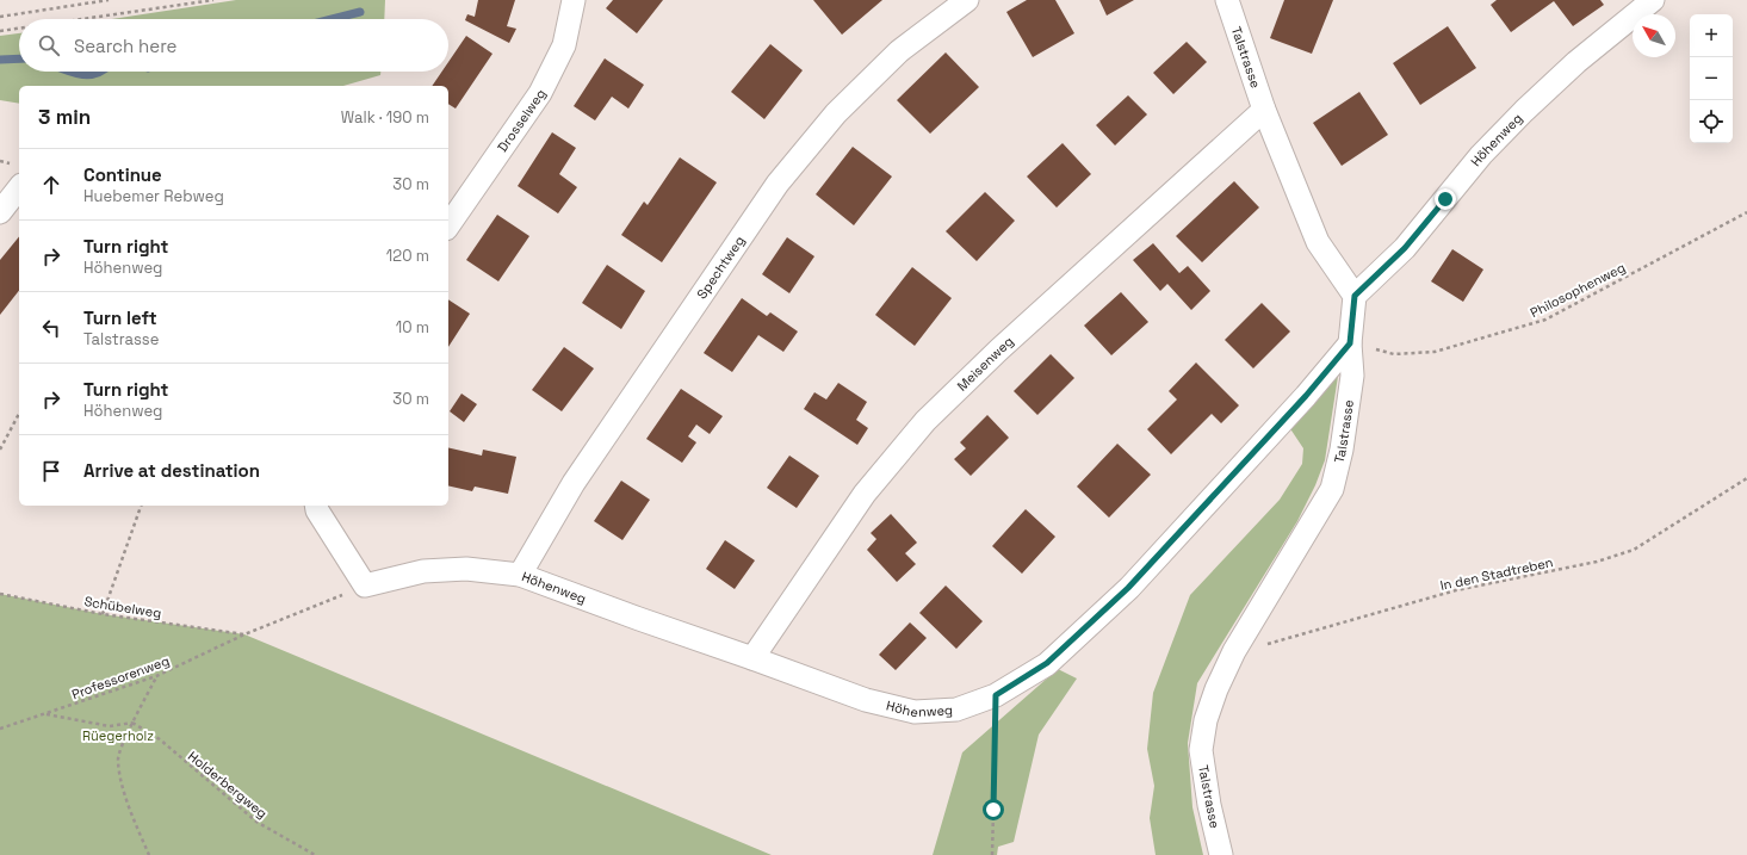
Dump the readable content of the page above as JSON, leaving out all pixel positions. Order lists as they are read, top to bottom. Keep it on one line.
{"streets":{"street":["Talstrasse","Drosselweg","Höhenweg","Spechtweg","Meisenweg"],"path":["Philosophenweg","In den Stadtreben","Schübelweg","Professorenweg","Holderbergweg"]},"crossings":[["Talstrasse","Höhenweg"],["Talstrasse","Philosophenweg"],["Talstrasse","Meisenweg"],["Talstrasse","In den Stadtreben"],["Höhenweg","Spechtweg"],["Höhenweg","Philosophenweg"],["Höhenweg","Meisenweg"],["Schübelweg","Professorenweg"]],"parks":["Rüegerholz"],"north":"top left","page":{"map_buttons":["+","−"],"search":"Search here","heading":["3 min","Walk · 190 m"],"list":[["Continue","Huebemer Rebweg","30 m"],["Turn right","Höhenweg","120 m"],["Turn left","Talstrasse","10 m"],["Turn right","Höhenweg","30 m"],"Arrive at destination"]}}
